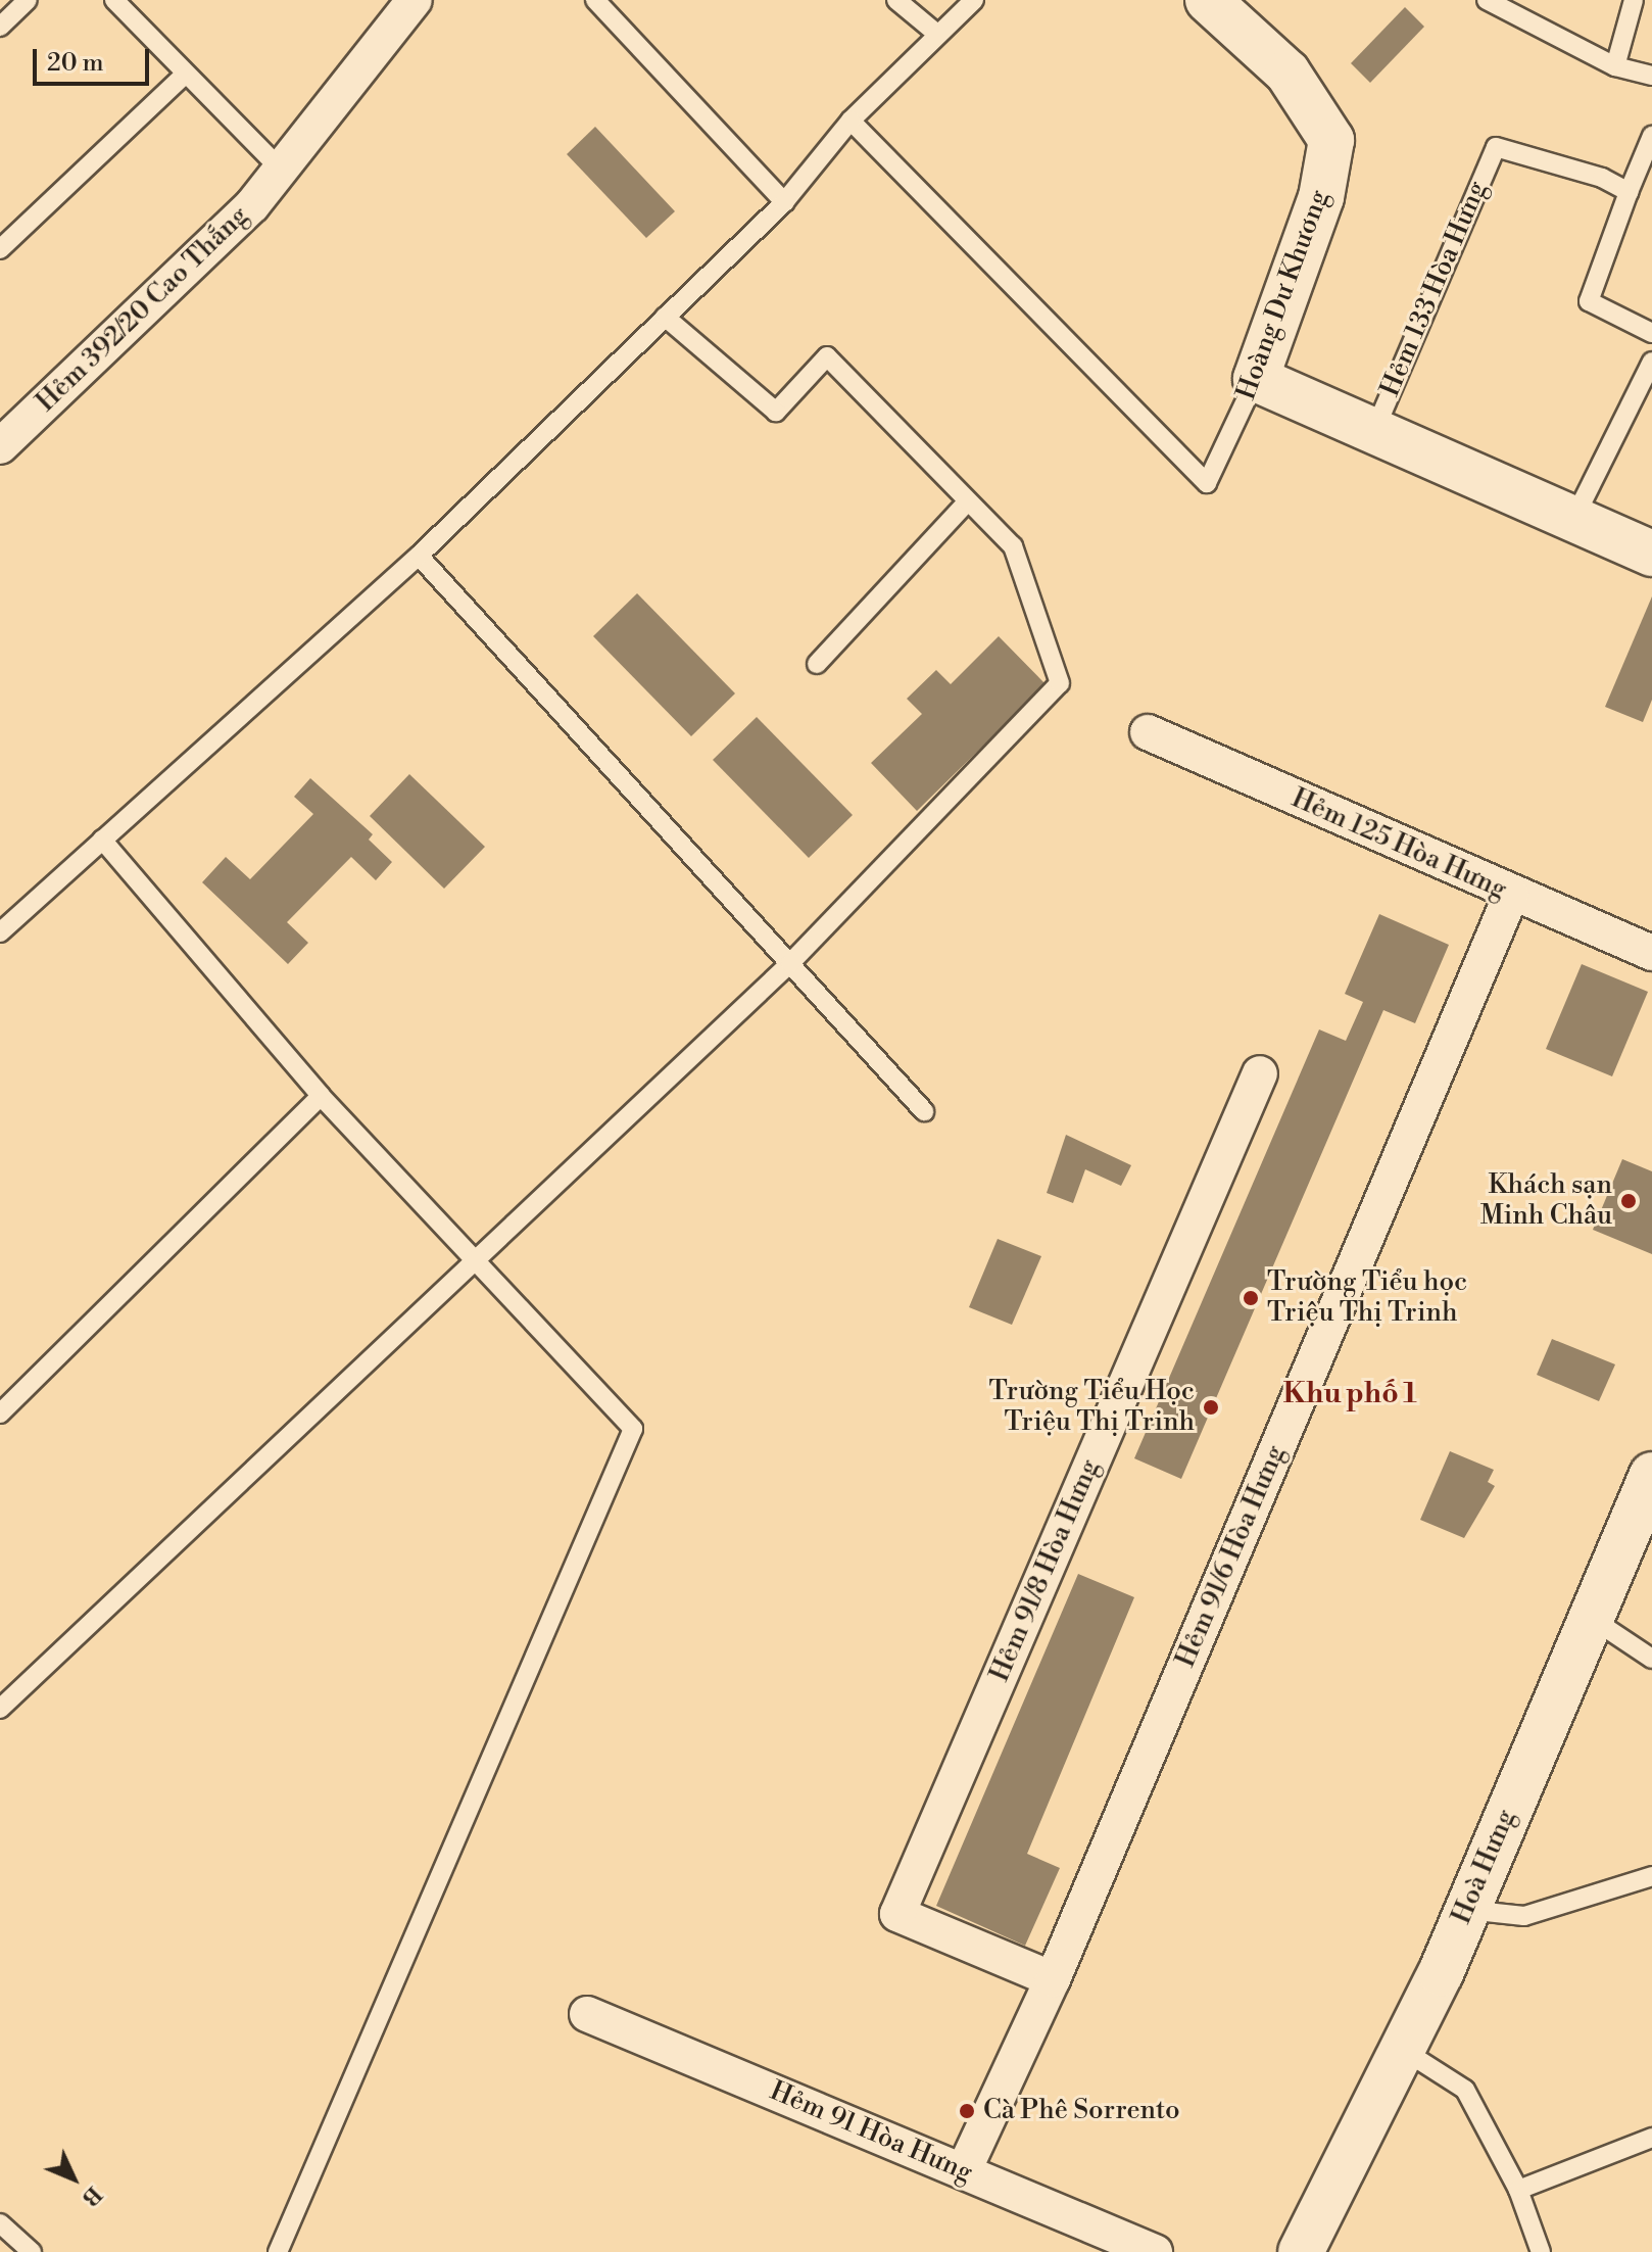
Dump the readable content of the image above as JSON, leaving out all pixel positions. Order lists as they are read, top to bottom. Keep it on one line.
{"streets":{"street":["Hẻm 133 Hòa Hưng","Hoàng Dư Khương","Hẻm 392/20 Cao Thắng","Hẻm 125 Hòa Hưng","Hẻm 91/6 Hòa Hưng","Hẻm 91/8 Hòa Hưng","Hoà Hưng","Hẻm 91 Hòa Hưng"]},"crossings":[["Hẻm 133 Hòa Hưng","Hoàng Dư Khương"],["Hẻm 125 Hòa Hưng","Hẻm 91/6 Hòa Hưng"],["Hẻm 91/6 Hòa Hưng","Hẻm 91/8 Hòa Hưng"],["Hẻm 91/6 Hòa Hưng","Hẻm 91 Hòa Hưng"]],"districts":["Khu phố 1"],"places":["Khách sạn Minh Châu","Trường Tiểu học Triệu Thị Trinh","Trường Tiểu Học Triệu Thị Trinh","Cà Phê Sorrento"],"scale_bar":"20 m","north":"bottom right"}
